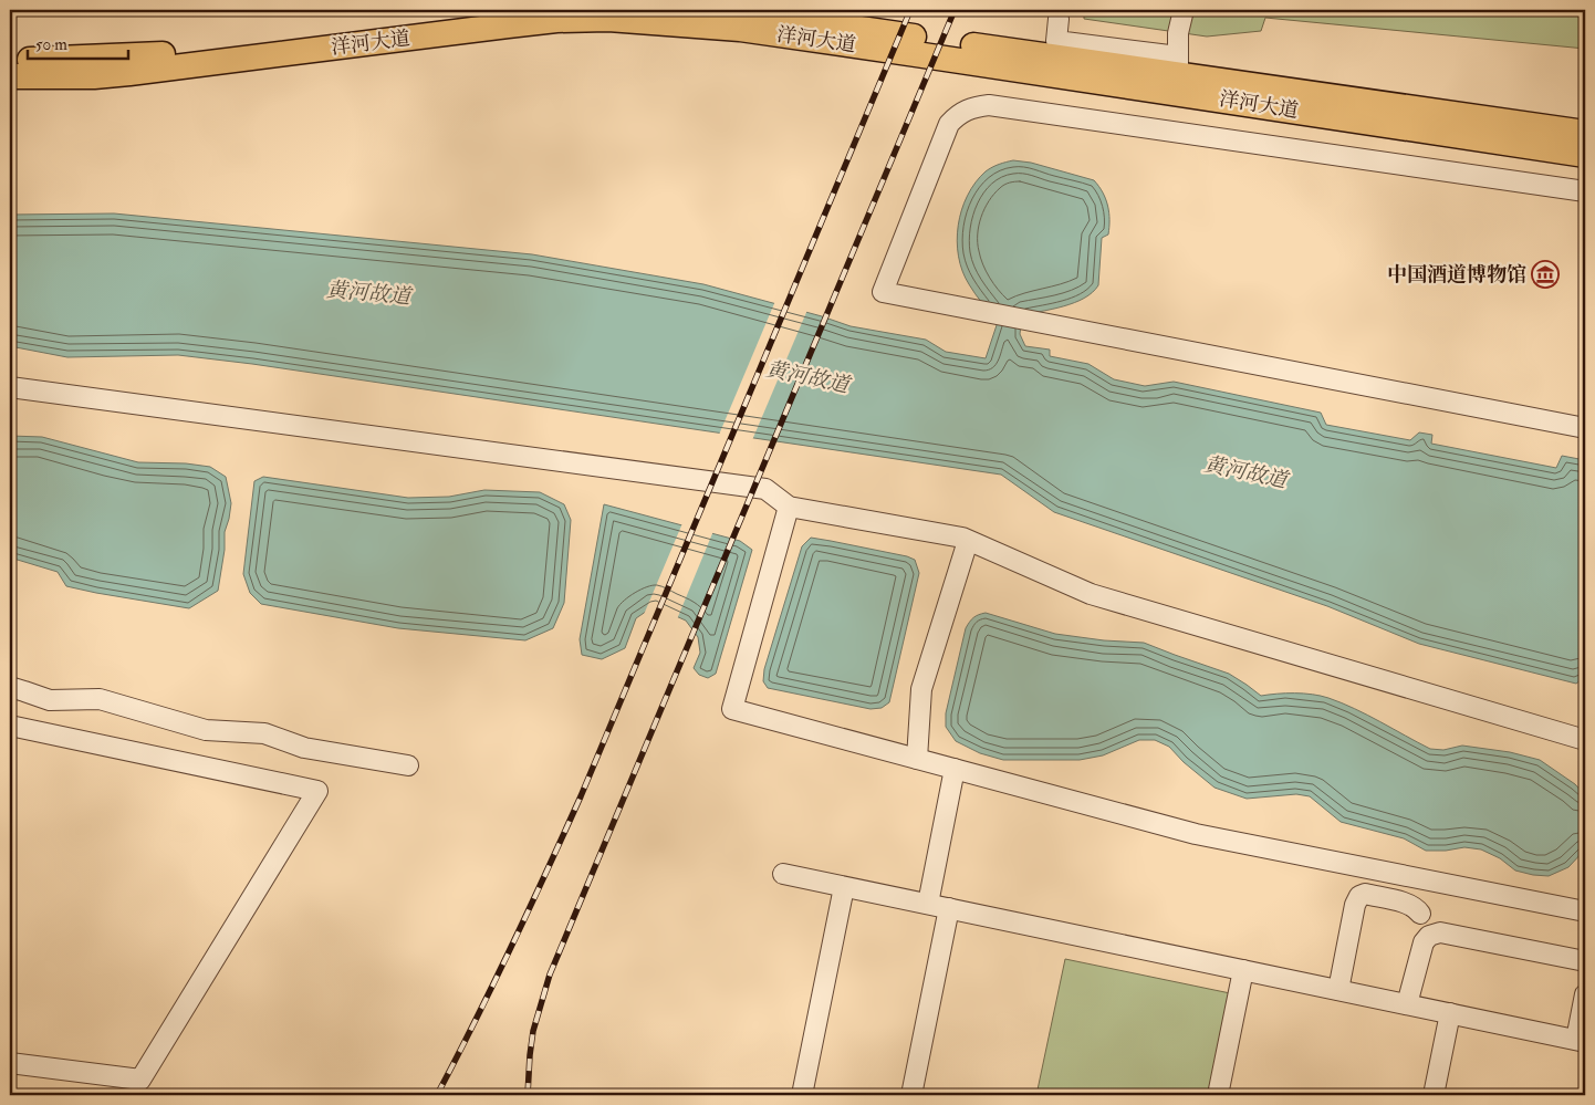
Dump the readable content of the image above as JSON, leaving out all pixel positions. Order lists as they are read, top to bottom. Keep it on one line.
{"streets":{"main road":["洋河大道"]},"water":["黄河故道"],"places":{"museum":["中国酒道博物馆"]},"scale_bar":"50 m"}
